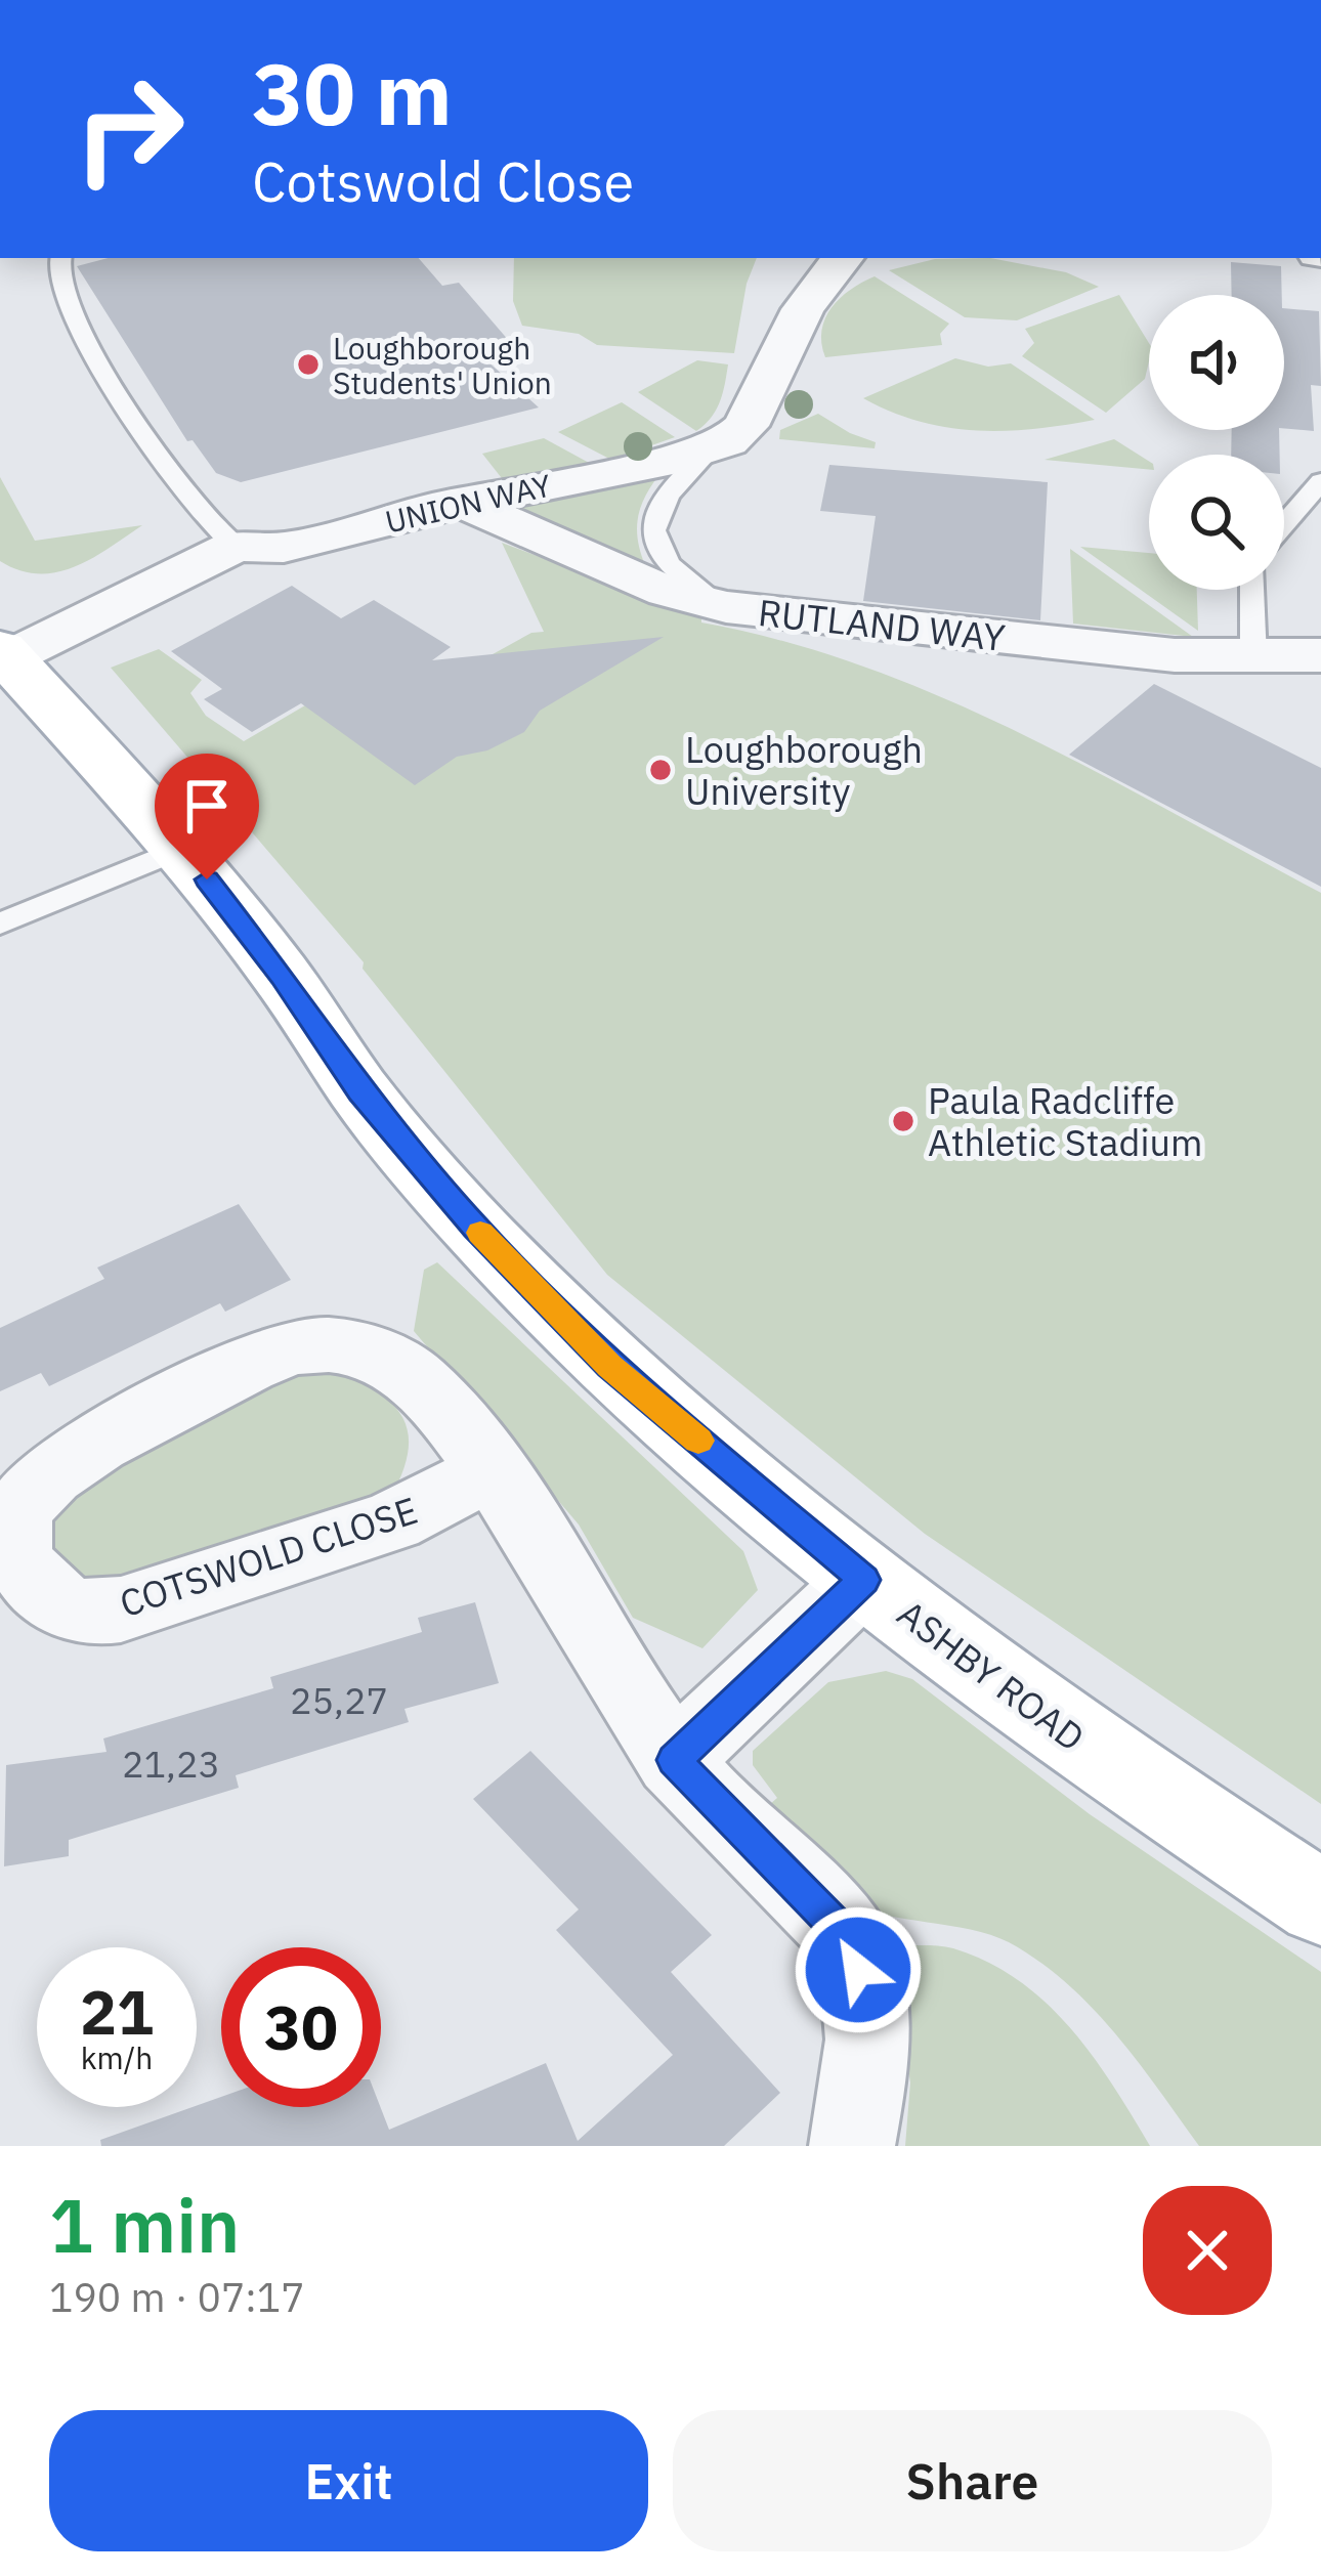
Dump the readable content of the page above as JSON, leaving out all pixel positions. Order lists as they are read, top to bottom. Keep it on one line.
{"streets":{"main road":["ASHBY ROAD"],"street":["UNION WAY","RUTLAND WAY","COTSWOLD CLOSE"]},"crossings":[["UNION WAY","RUTLAND WAY"],["UNION WAY","ASHBY ROAD"]],"places":["Loughborough Students' Union","Loughborough University","Paula Radcliffe Athletic Stadium"],"house_numbers":["25,27","21,23"],"page":{"turn":["30 m","Cotswold Close"],"speed":"21 km/h","limit":"30","heading":["1 min","190 m · 07:17"],"buttons":["Exit","Share"]}}
